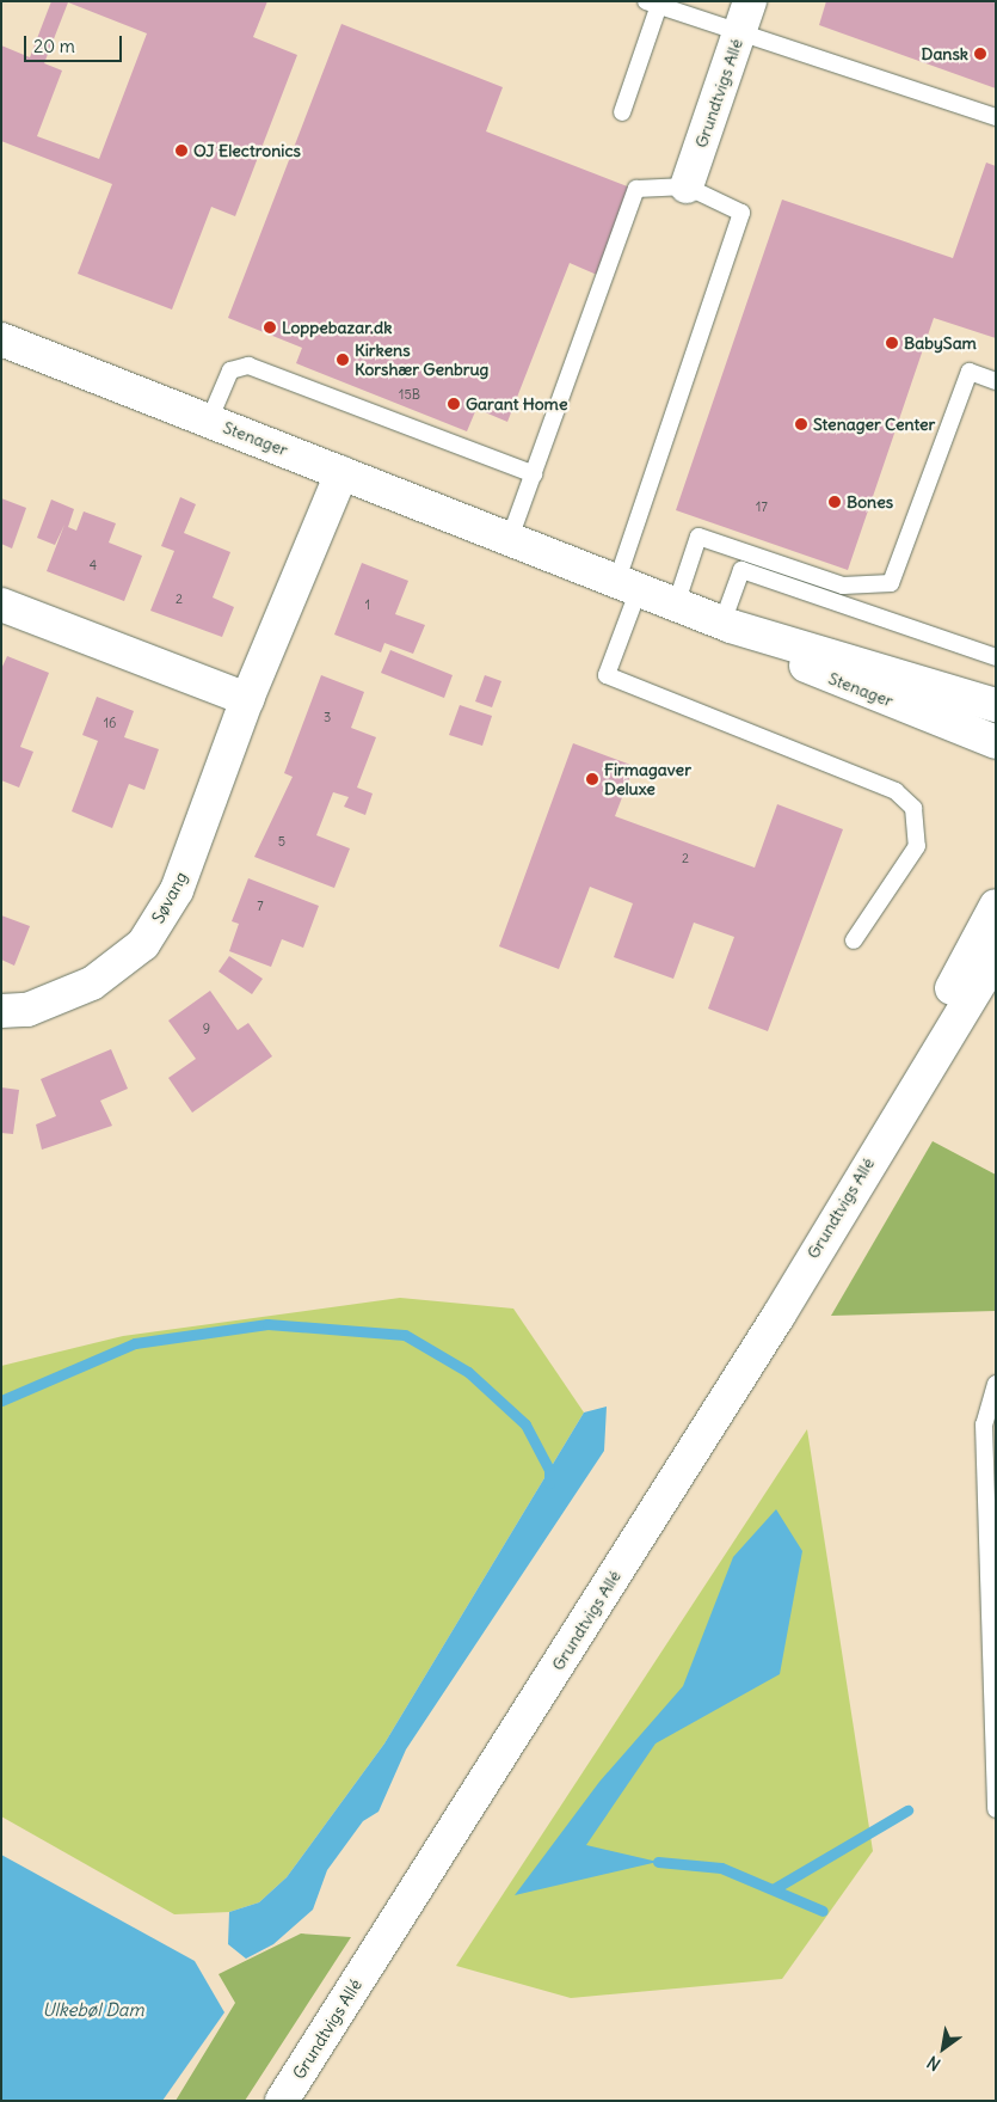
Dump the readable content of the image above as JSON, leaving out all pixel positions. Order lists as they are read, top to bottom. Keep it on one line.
{"streets":{"street":["Grundtvigs Allé","Stenager","Søvang"]},"crossings":[["Stenager","Søvang"]],"water":["Ulkebøl Dam"],"places":["Dansk","OJ Electronics","Loppebazar.dk","BabySam","Kirkens Korshær Genbrug","Garant Home","Stenager Center","Bones","Firmagaver Deluxe"],"house_numbers":["15B","17","4","2","1","3","16","5","2","7","9"],"scale_bar":"20 m","north":"bottom left"}
